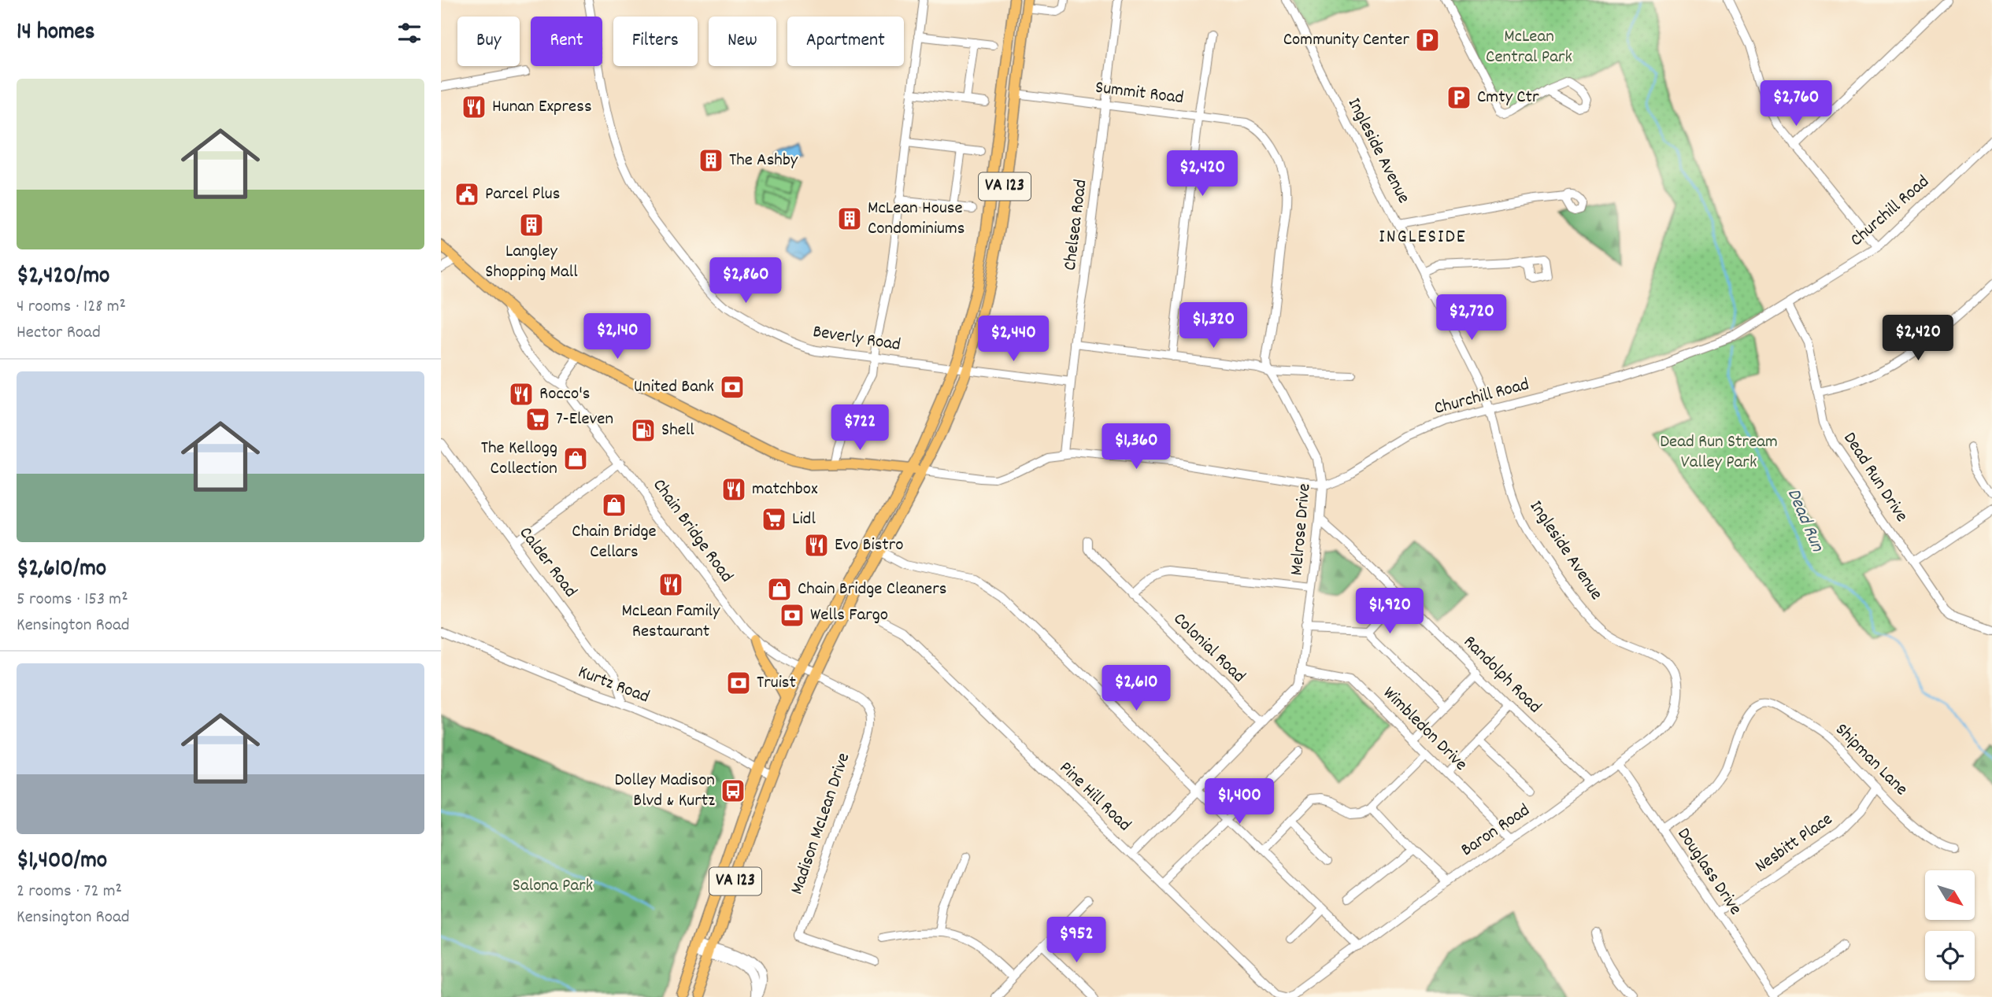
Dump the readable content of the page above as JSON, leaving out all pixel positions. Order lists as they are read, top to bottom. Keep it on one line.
{"streets":{"main road":["VA 123"],"street":["Summit Road","Ingleside Avenue","Churchill Road","Chelsea Road","Beverly Road","Dead Run Drive","Melrose Drive","Chain Bridge Road","Calder Road","Colonial Road","Randolph Road","Kurtz Road","Wimbledon Drive","Shipman Lane","Pine Hill Road","Madison McLean Drive","Baron Road","Nesbitt Place","Douglass Drive"]},"crossings":[["Summit Road","VA 123"],["Summit Road","Chelsea Road"],["Summit Road","Melrose Drive"],["Ingleside Avenue","Churchill Road"],["Ingleside Avenue","Baron Road"],["VA 123","Churchill Road"],["VA 123","Beverly Road"],["VA 123","Chain Bridge Road"],["VA 123","Kurtz Road"],["VA 123","Madison McLean Drive"],["Churchill Road","Chelsea Road"],["Churchill Road","Dead Run Drive"],["Churchill Road","Melrose Drive"],["Chelsea Road","Beverly Road"],["Melrose Drive","Colonial Road"],["Melrose Drive","Randolph Road"],["Melrose Drive","Wimbledon Drive"],["Melrose Drive","Pine Hill Road"],["Chain Bridge Road","Madison McLean Drive"],["Calder Road","Kurtz Road"],["Randolph Road","Baron Road"],["Wimbledon Drive","Baron Road"],["Shipman Lane","Nesbitt Place"],["Shipman Lane","Douglass Drive"],["Pine Hill Road","Baron Road"],["Baron Road","Douglass Drive"],["Nesbitt Place","Douglass Drive"]],"districts":["INGLESIDE"],"water":["Dead Run"],"parks":["McLean Central Park","Dead Run Stream Valley Park","Salona Park"],"places":{"parking":["Community Center","Cmty Ctr"],"restaurant":["Hunan Express","Rocco's","matchbox","Evo Bistro","McLean Family Restaurant"],"building":["The Ashby","McLean House Condominiums","Langley Shopping Mall"],"public building":["Parcel Plus"],"bank":["United Bank","Wells Fargo","Truist"],"supermarket":["7-Eleven","Lidl"],"fuel station":["Shell"],"shop":["The Kellogg Collection","Chain Bridge Cellars","Chain Bridge Cleaners"],"bus stop":["Dolley Madison Blvd & Kurtz"]},"north":"bottom right","page":{"heading":"14 homes","chip":["Buy","Rent","Filters","New","Apartment"],"list":[{"name":"$2,420/mo","note":"4 rooms · 128 m² · Hector Road"},{"name":"$2,610/mo","note":"5 rooms · 153 m² · Kensington Road"},{"name":"$1,400/mo","note":"2 rooms · 72 m² · Kensington Road"}],"price":["$2,760","$2,420","$2,860","$2,720","$1,320","$2,140","$2,420","$2,440","$722","$1,360","$1,920","$2,610","$1,400","$952"]}}
